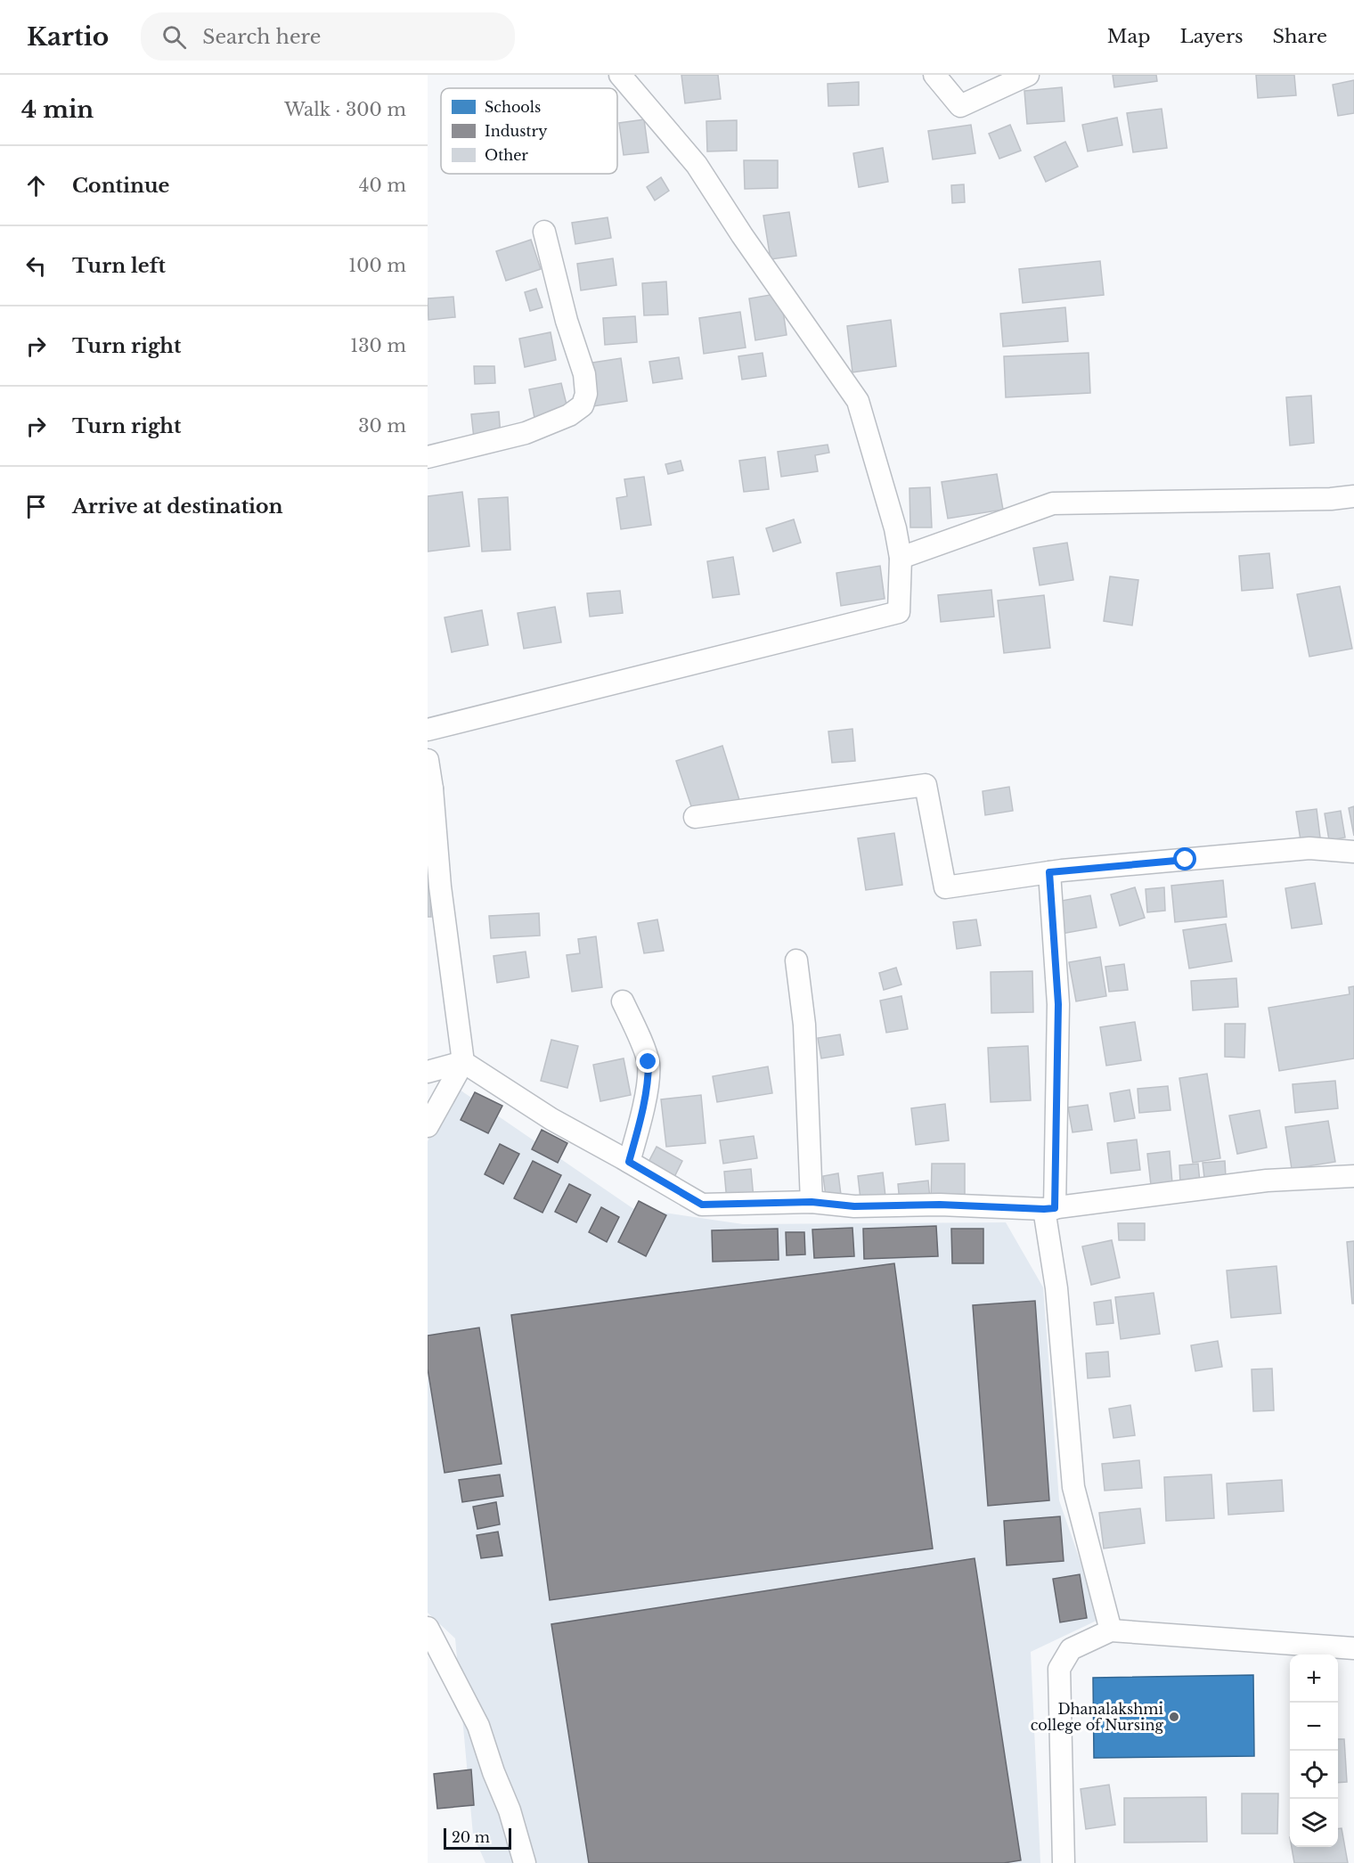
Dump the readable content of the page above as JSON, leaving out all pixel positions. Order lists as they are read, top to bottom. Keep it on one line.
{"places":["Dhanalakshmi college of Nursing"],"legend":["Schools","Industry","Other"],"scale_bar":"20 m","page":{"header":"Kartio","search":"Search here","nav":["Map","Layers","Share"],"heading":["4 min","Walk · 300 m"],"list":[["Continue","40 m"],["Turn left","100 m"],["Turn right","130 m"],["Turn right","30 m"],"Arrive at destination"],"map_buttons":["+","−"],"scale":"20 m"}}
